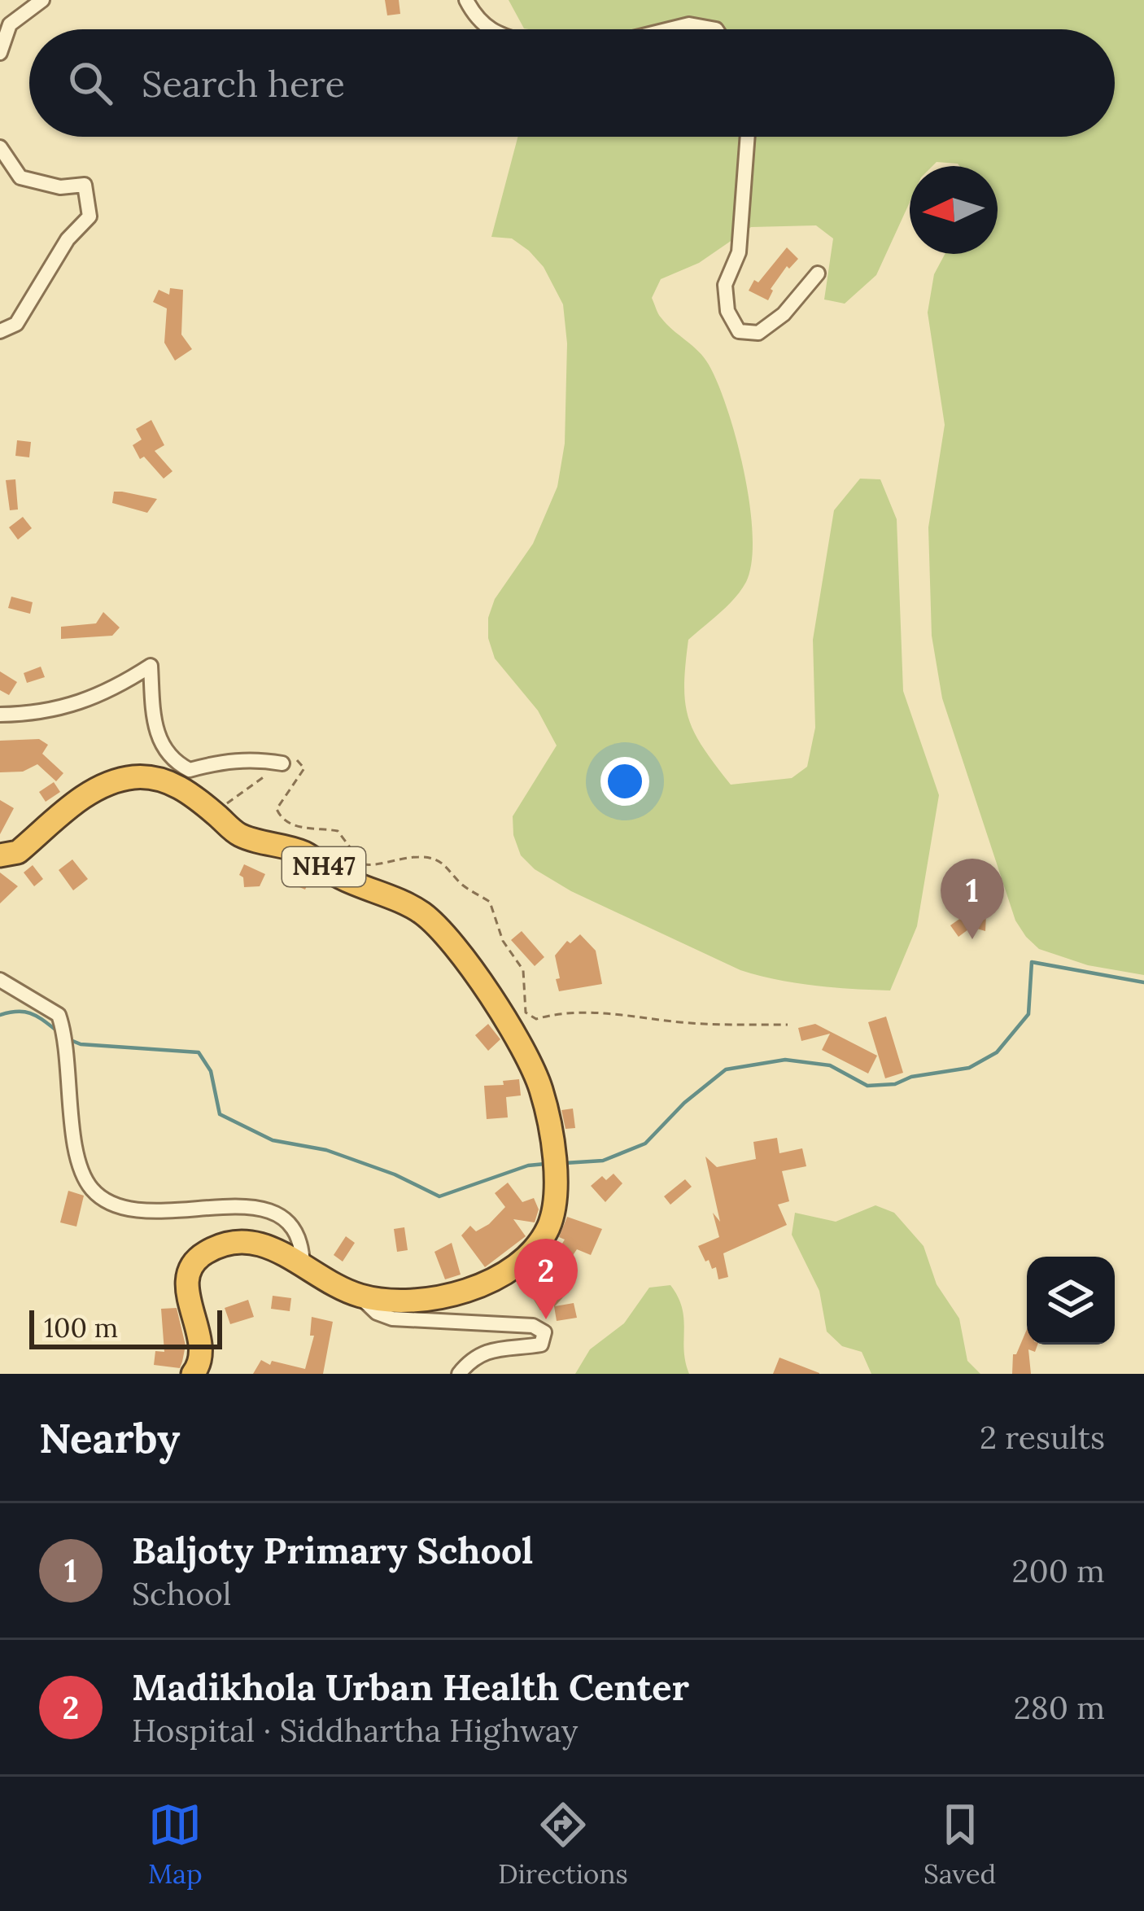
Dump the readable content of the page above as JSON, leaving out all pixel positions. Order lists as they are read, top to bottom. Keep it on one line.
{"streets":{"highway":["NH47"]},"scale_bar":"100 m","north":"left","page":{"search":"Search here","pins":["1","2"],"scale":"100 m","heading":["Nearby","2 results"],"list":[{"mark":"1","name":"Baljoty Primary School","note":"School","value":"200 m"},{"mark":"2","name":"Madikhola Urban Health Center","note":"Hospital · Siddhartha Highway","value":"280 m"}],"nav":["Map","Directions","Saved"]}}
